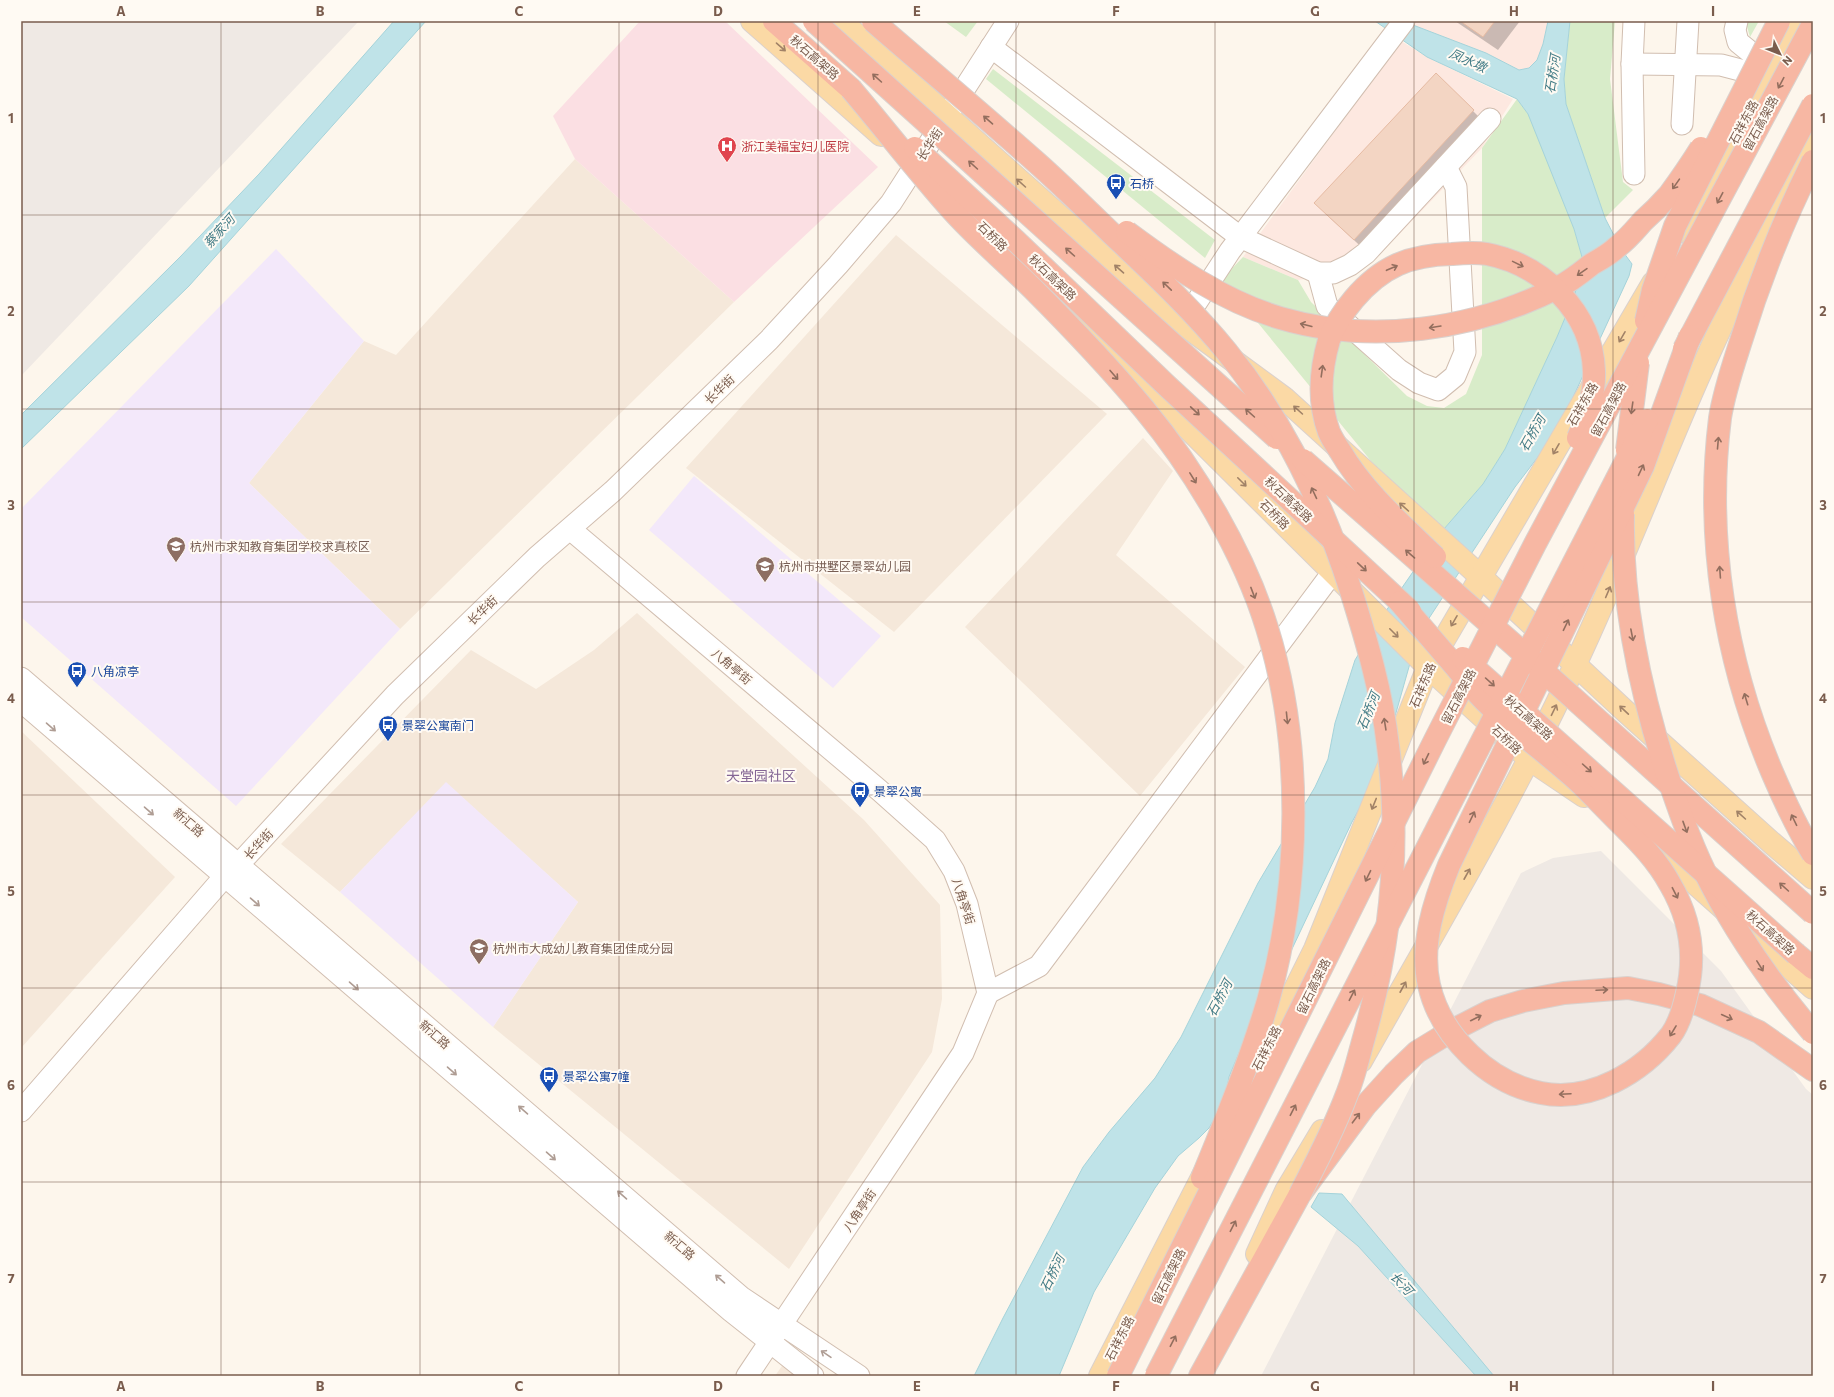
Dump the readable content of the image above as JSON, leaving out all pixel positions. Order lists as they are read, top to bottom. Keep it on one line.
{"streets":{"highway":["秋石高架路","留石高架路"],"main road":["石祥东路","石桥路"],"street":["长华街","八角亭街","新汇路"]},"crossings":[["石祥东路","石桥路"],["长华街","石桥路"],["长华街","八角亭街"],["长华街","新汇路"],["八角亭街","新汇路"]],"districts":["天堂园社区"],"water":["凤水墩","石桥河","蔡家河","长河"],"places":{"hospital":["浙江美福宝妇儿医院"],"bus stop":["石桥","八角凉亭","景翠公寓南门","景翠公寓","景翆公寓7幢"],"school or university":["杭州市求知教育集团学校求真校区","杭州市拱墅区景翠幼儿园","杭州市大成幼儿教育集团佳成分园"]},"north":"bottom right","grid":{"columns":["A","B","C","D","E","F","G","H","I"],"rows":["1","2","3","4","5","6","7"]}}
